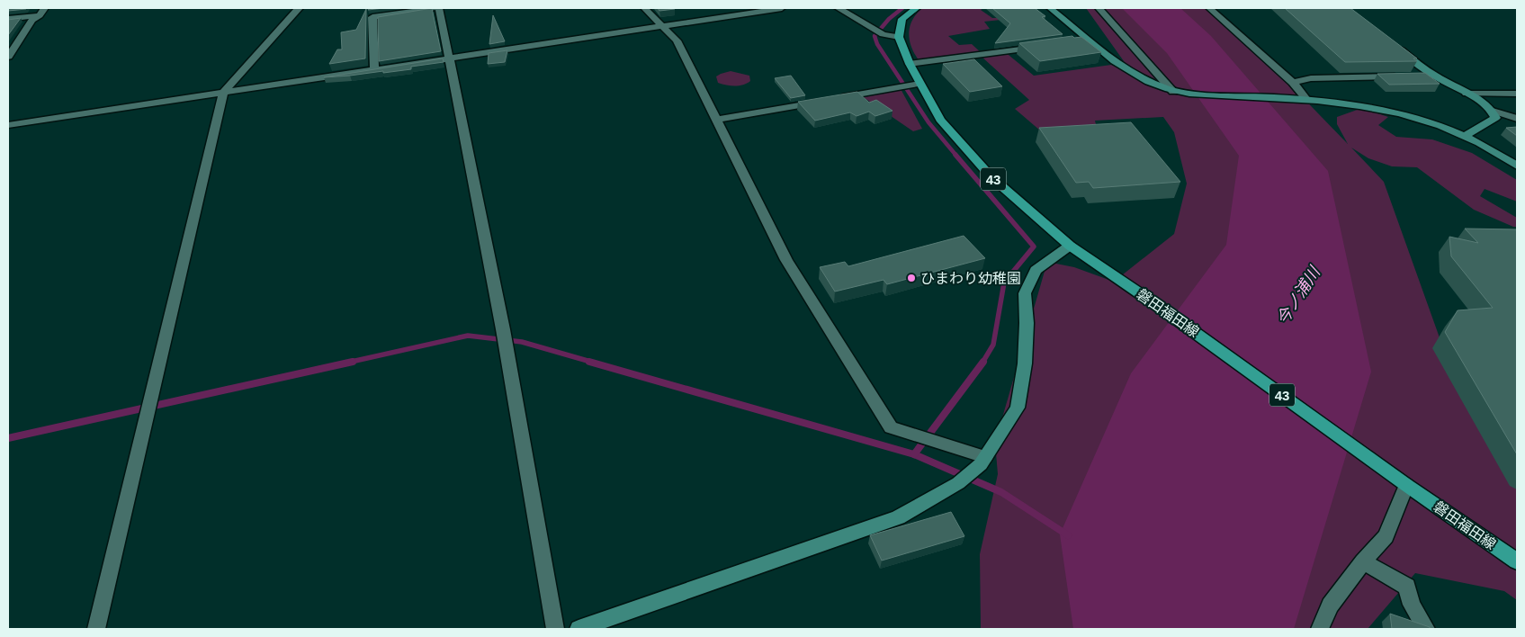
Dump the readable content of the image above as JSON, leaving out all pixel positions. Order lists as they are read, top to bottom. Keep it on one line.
{"streets":{"main road":["43","磐田福田線"]},"water":["今ノ浦川"],"places":["ひまわり幼稚園"]}
